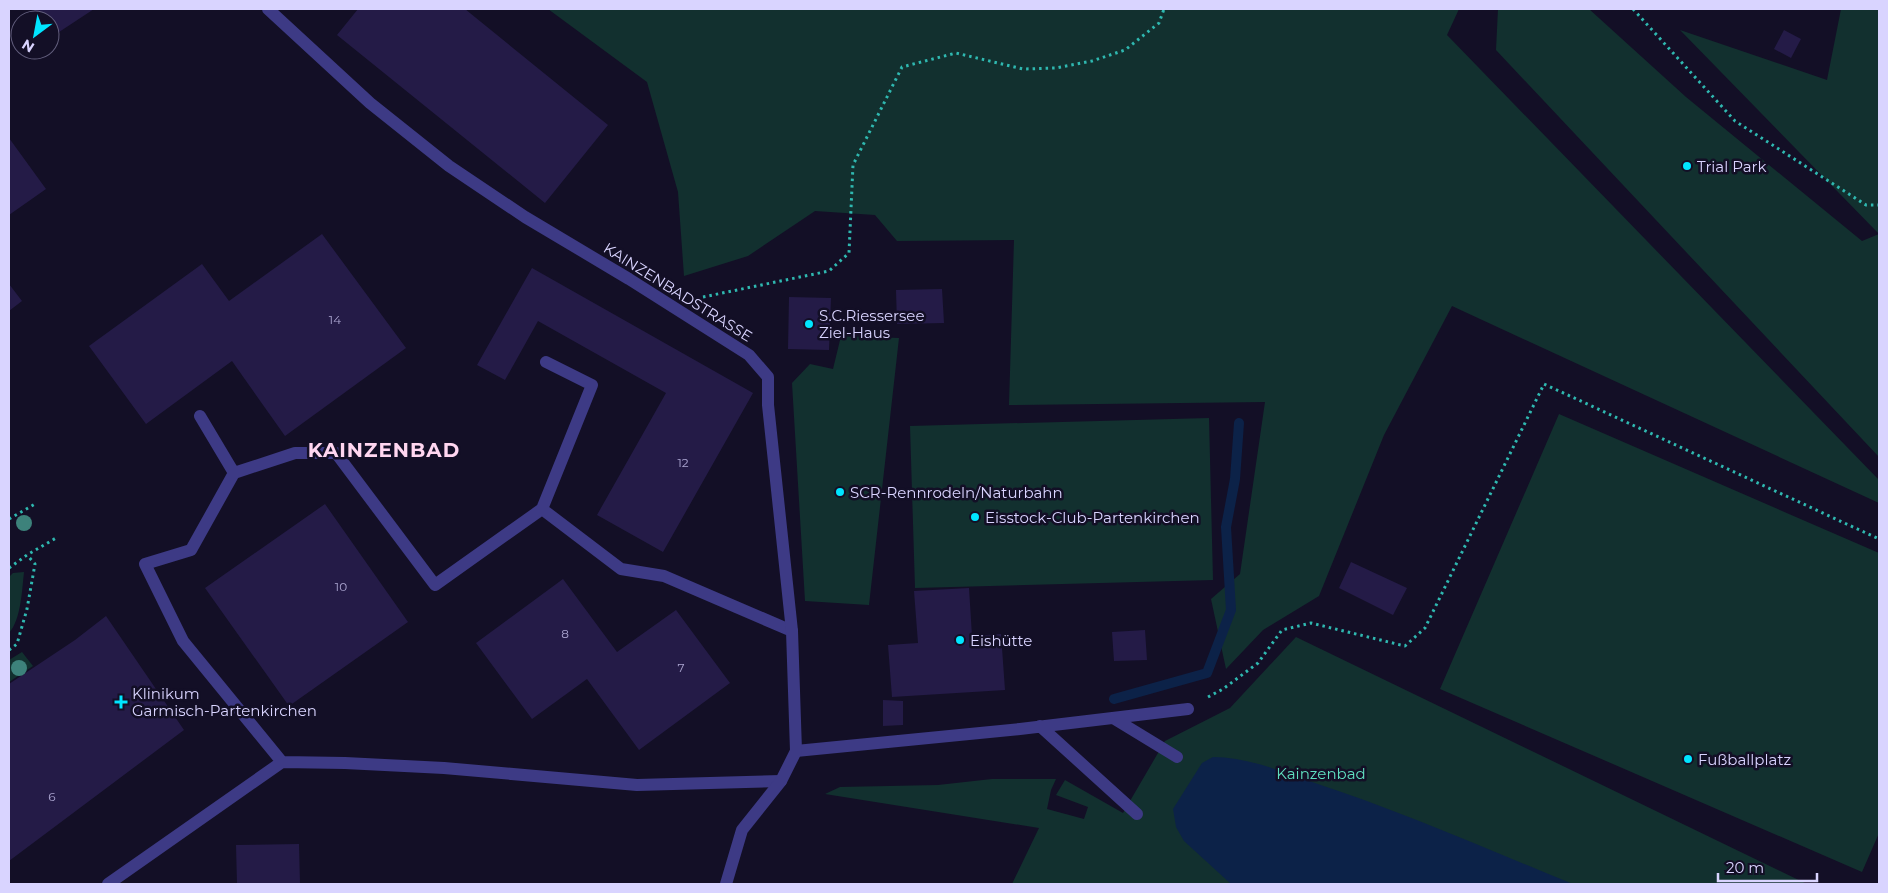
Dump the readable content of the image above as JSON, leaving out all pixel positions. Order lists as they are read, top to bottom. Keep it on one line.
{"streets":{"street":["KAINZENBADSTRASSE"]},"districts":["KAINZENBAD"],"parks":["Kainzenbad"],"places":{"other":["Trial Park","S.C.Riessersee Ziel-Haus","SCR-Rennrodeln/Naturbahn","Eisstock-Club-Partenkirchen","Eishütte","Fußballplatz"],"health":["Klinikum Garmisch-Partenkirchen"]},"house_numbers":["14","12","10","8","7","6"],"scale_bar":"20 m","north":"bottom left"}
